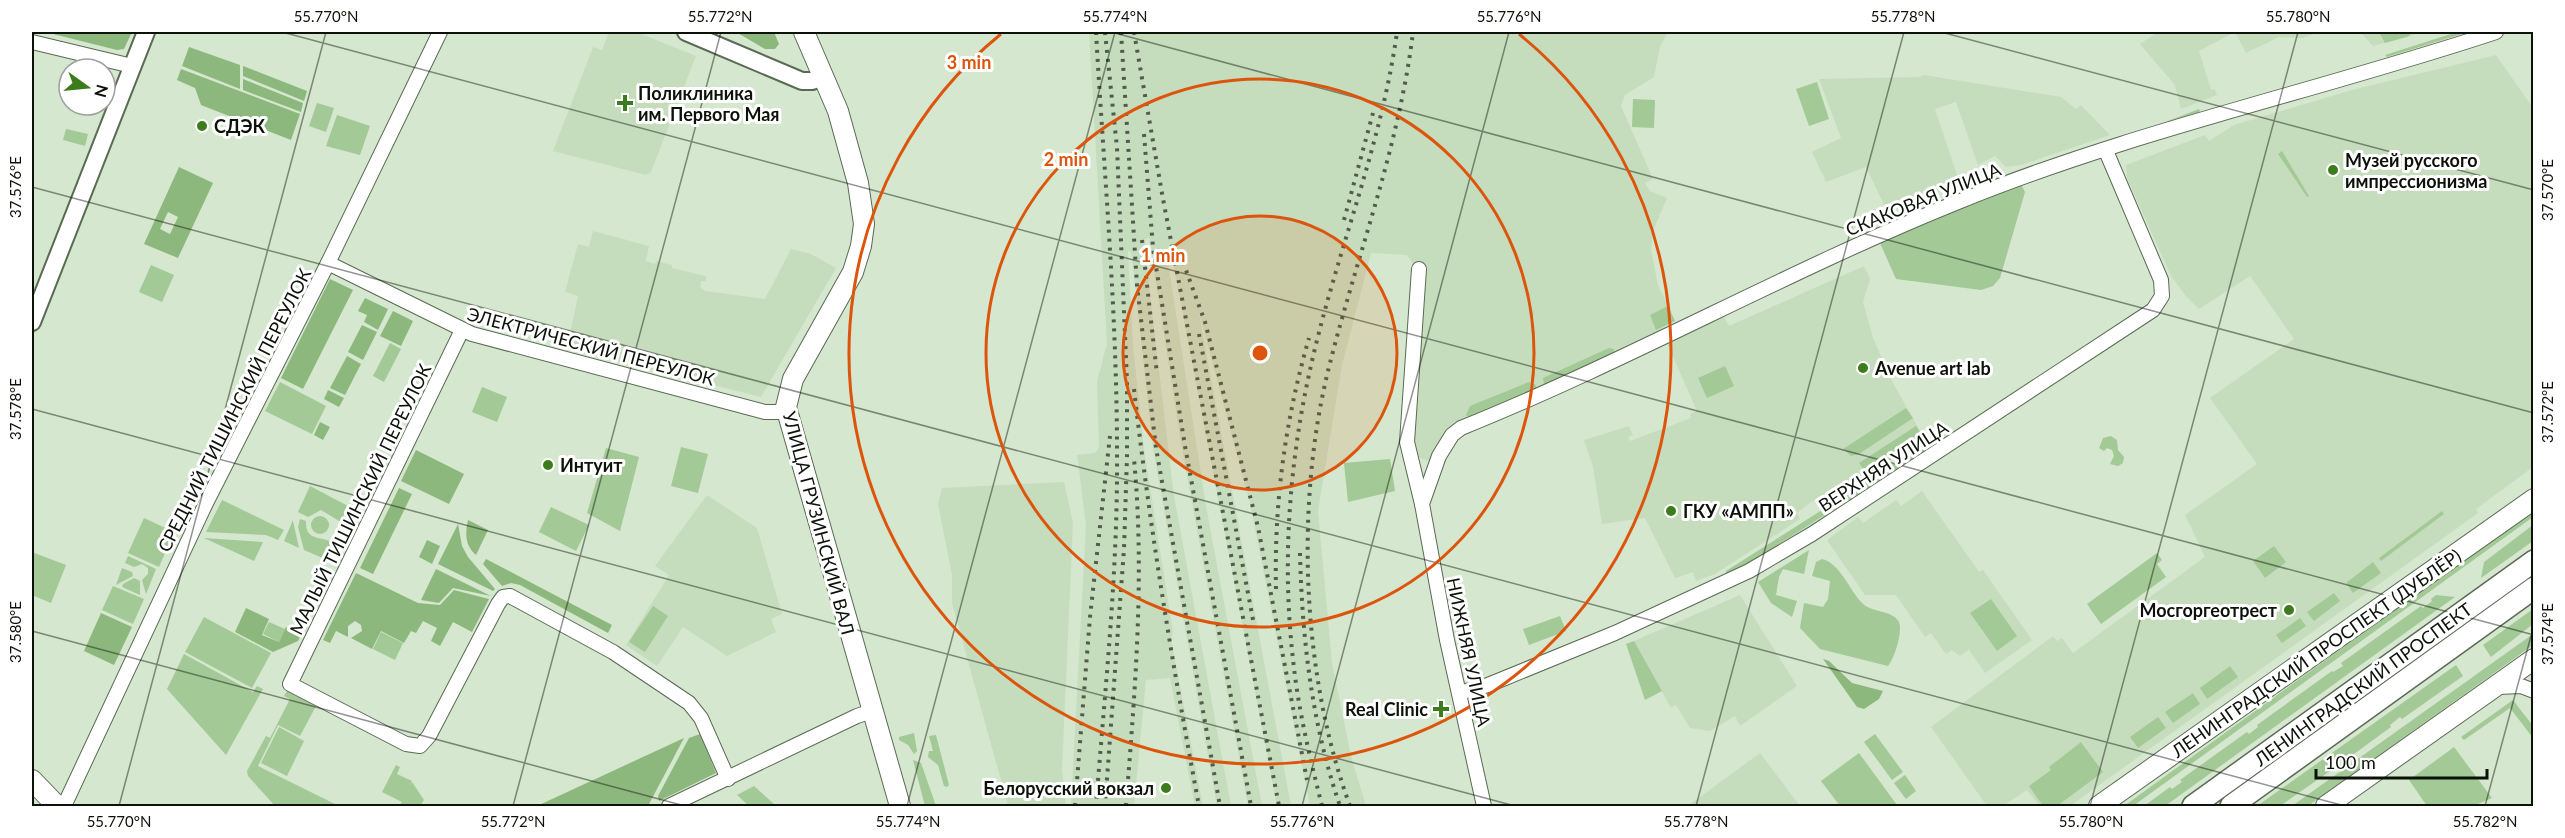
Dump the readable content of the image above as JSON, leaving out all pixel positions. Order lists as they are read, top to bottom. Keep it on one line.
{"streets":{"main road":["УЛИЦА ГРУЗИНСКИЙ ВАЛ","ЛЕНИНГРАДСКИЙ ПРОСПЕКТ (ДУБЛЁР)","ЛЕНИНГРАДСКИЙ ПРОСПЕКТ"],"street":["СКАКОВАЯ УЛИЦА","ЭЛЕКТРИЧЕСКИЙ ПЕРЕУЛОК","СРЕДНИЙ ТИШИНСКИЙ ПЕРЕУЛОК","ВЕРХНЯЯ УЛИЦА","МАЛЫЙ ТИШИНСКИЙ ПЕРЕУЛОК","НИЖНЯЯ УЛИЦА"]},"crossings":[["СКАКОВАЯ УЛИЦА","ВЕРХНЯЯ УЛИЦА"],["СКАКОВАЯ УЛИЦА","НИЖНЯЯ УЛИЦА"],["ЭЛЕКТРИЧЕСКИЙ ПЕРЕУЛОК","СРЕДНИЙ ТИШИНСКИЙ ПЕРЕУЛОК"],["ЭЛЕКТРИЧЕСКИЙ ПЕРЕУЛОК","МАЛЫЙ ТИШИНСКИЙ ПЕРЕУЛОК"],["ЭЛЕКТРИЧЕСКИЙ ПЕРЕУЛОК","УЛИЦА ГРУЗИНСКИЙ ВАЛ"],["ВЕРХНЯЯ УЛИЦА","НИЖНЯЯ УЛИЦА"]],"places":{"health":["Поликлиника им. Первого Мая","Real Clinic"],"other":["СДЭК","Музей русского импрессионизма","Avenue art lab","Интуит","ГКУ «АМПП»","Мосгоргеотрест","Белорусский вокзал"]},"scale_bar":"100 m","north":"right","coordinates":["55.770°N","55.772°N","55.774°N","55.776°N","55.778°N","55.780°N","37.576°E","37.570°E","37.578°E","37.572°E","37.580°E","37.574°E","55.782°N"],"rings":["3 min","2 min","1 min"]}
